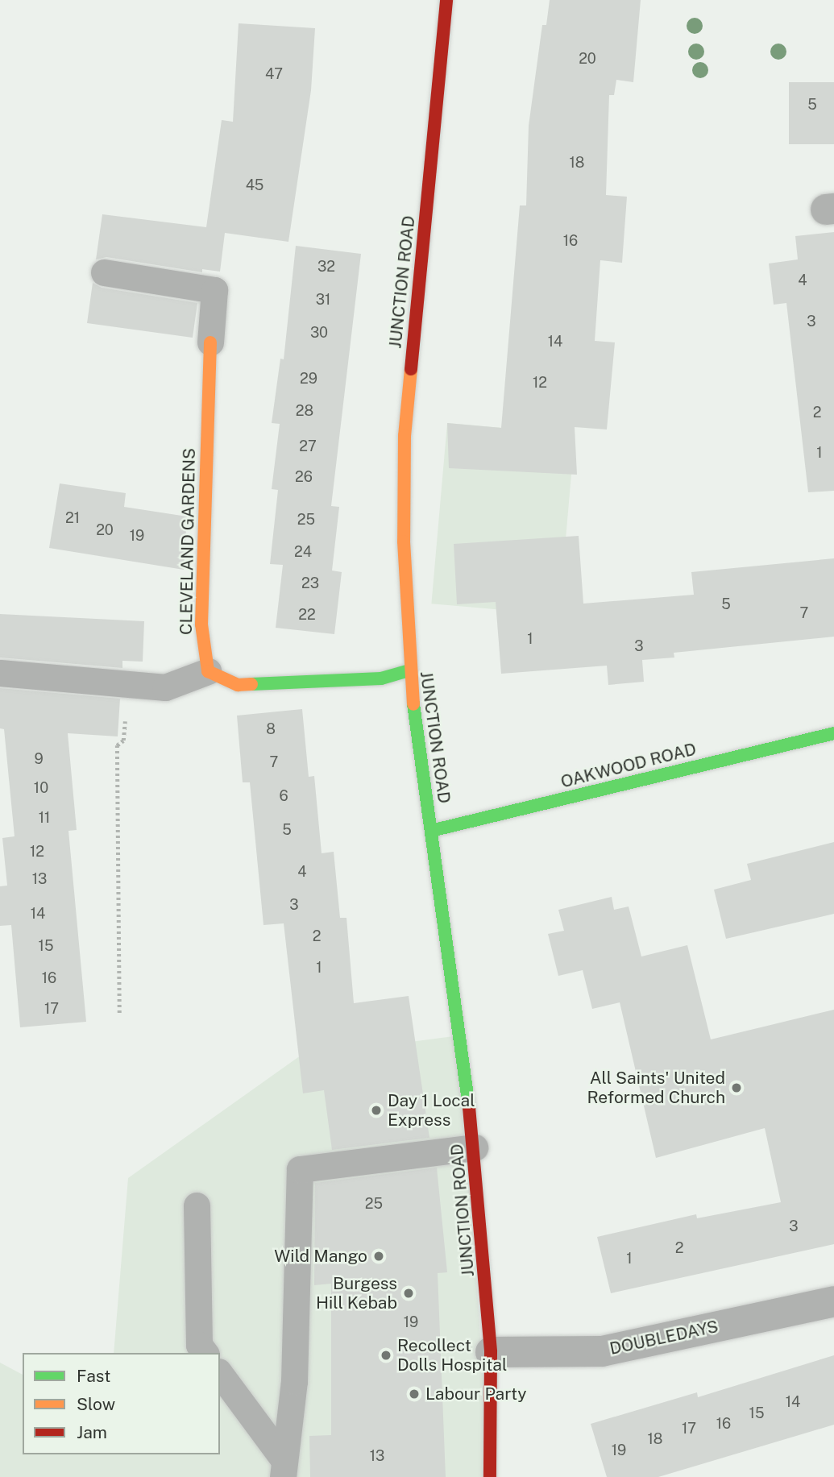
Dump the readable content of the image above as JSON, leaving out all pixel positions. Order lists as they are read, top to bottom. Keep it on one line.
{"streets":{"street":["JUNCTION ROAD","CLEVELAND GARDENS","OAKWOOD ROAD","DOUBLEDAYS"]},"crossings":[["JUNCTION ROAD","OAKWOOD ROAD"],["JUNCTION ROAD","DOUBLEDAYS"]],"places":["All Saints' United Reformed Church","Day 1 Local Express","Wild Mango","Burgess Hill Kebab","Recollect Dolls Hospital","Labour Party"],"house_numbers":["20","47","5","18","45","16","32","4","31","3","30","14","29","12","28","2","27","1","26","21","25","20","19","24","23","5","7","22","1","3","8","9","7","10","6","11","5","12","4","13","3","14","2","15","1","16","17","25","3","2","1","19","14","15","16","17","18","19","13"],"legend":["Fast","Slow","Jam"]}
